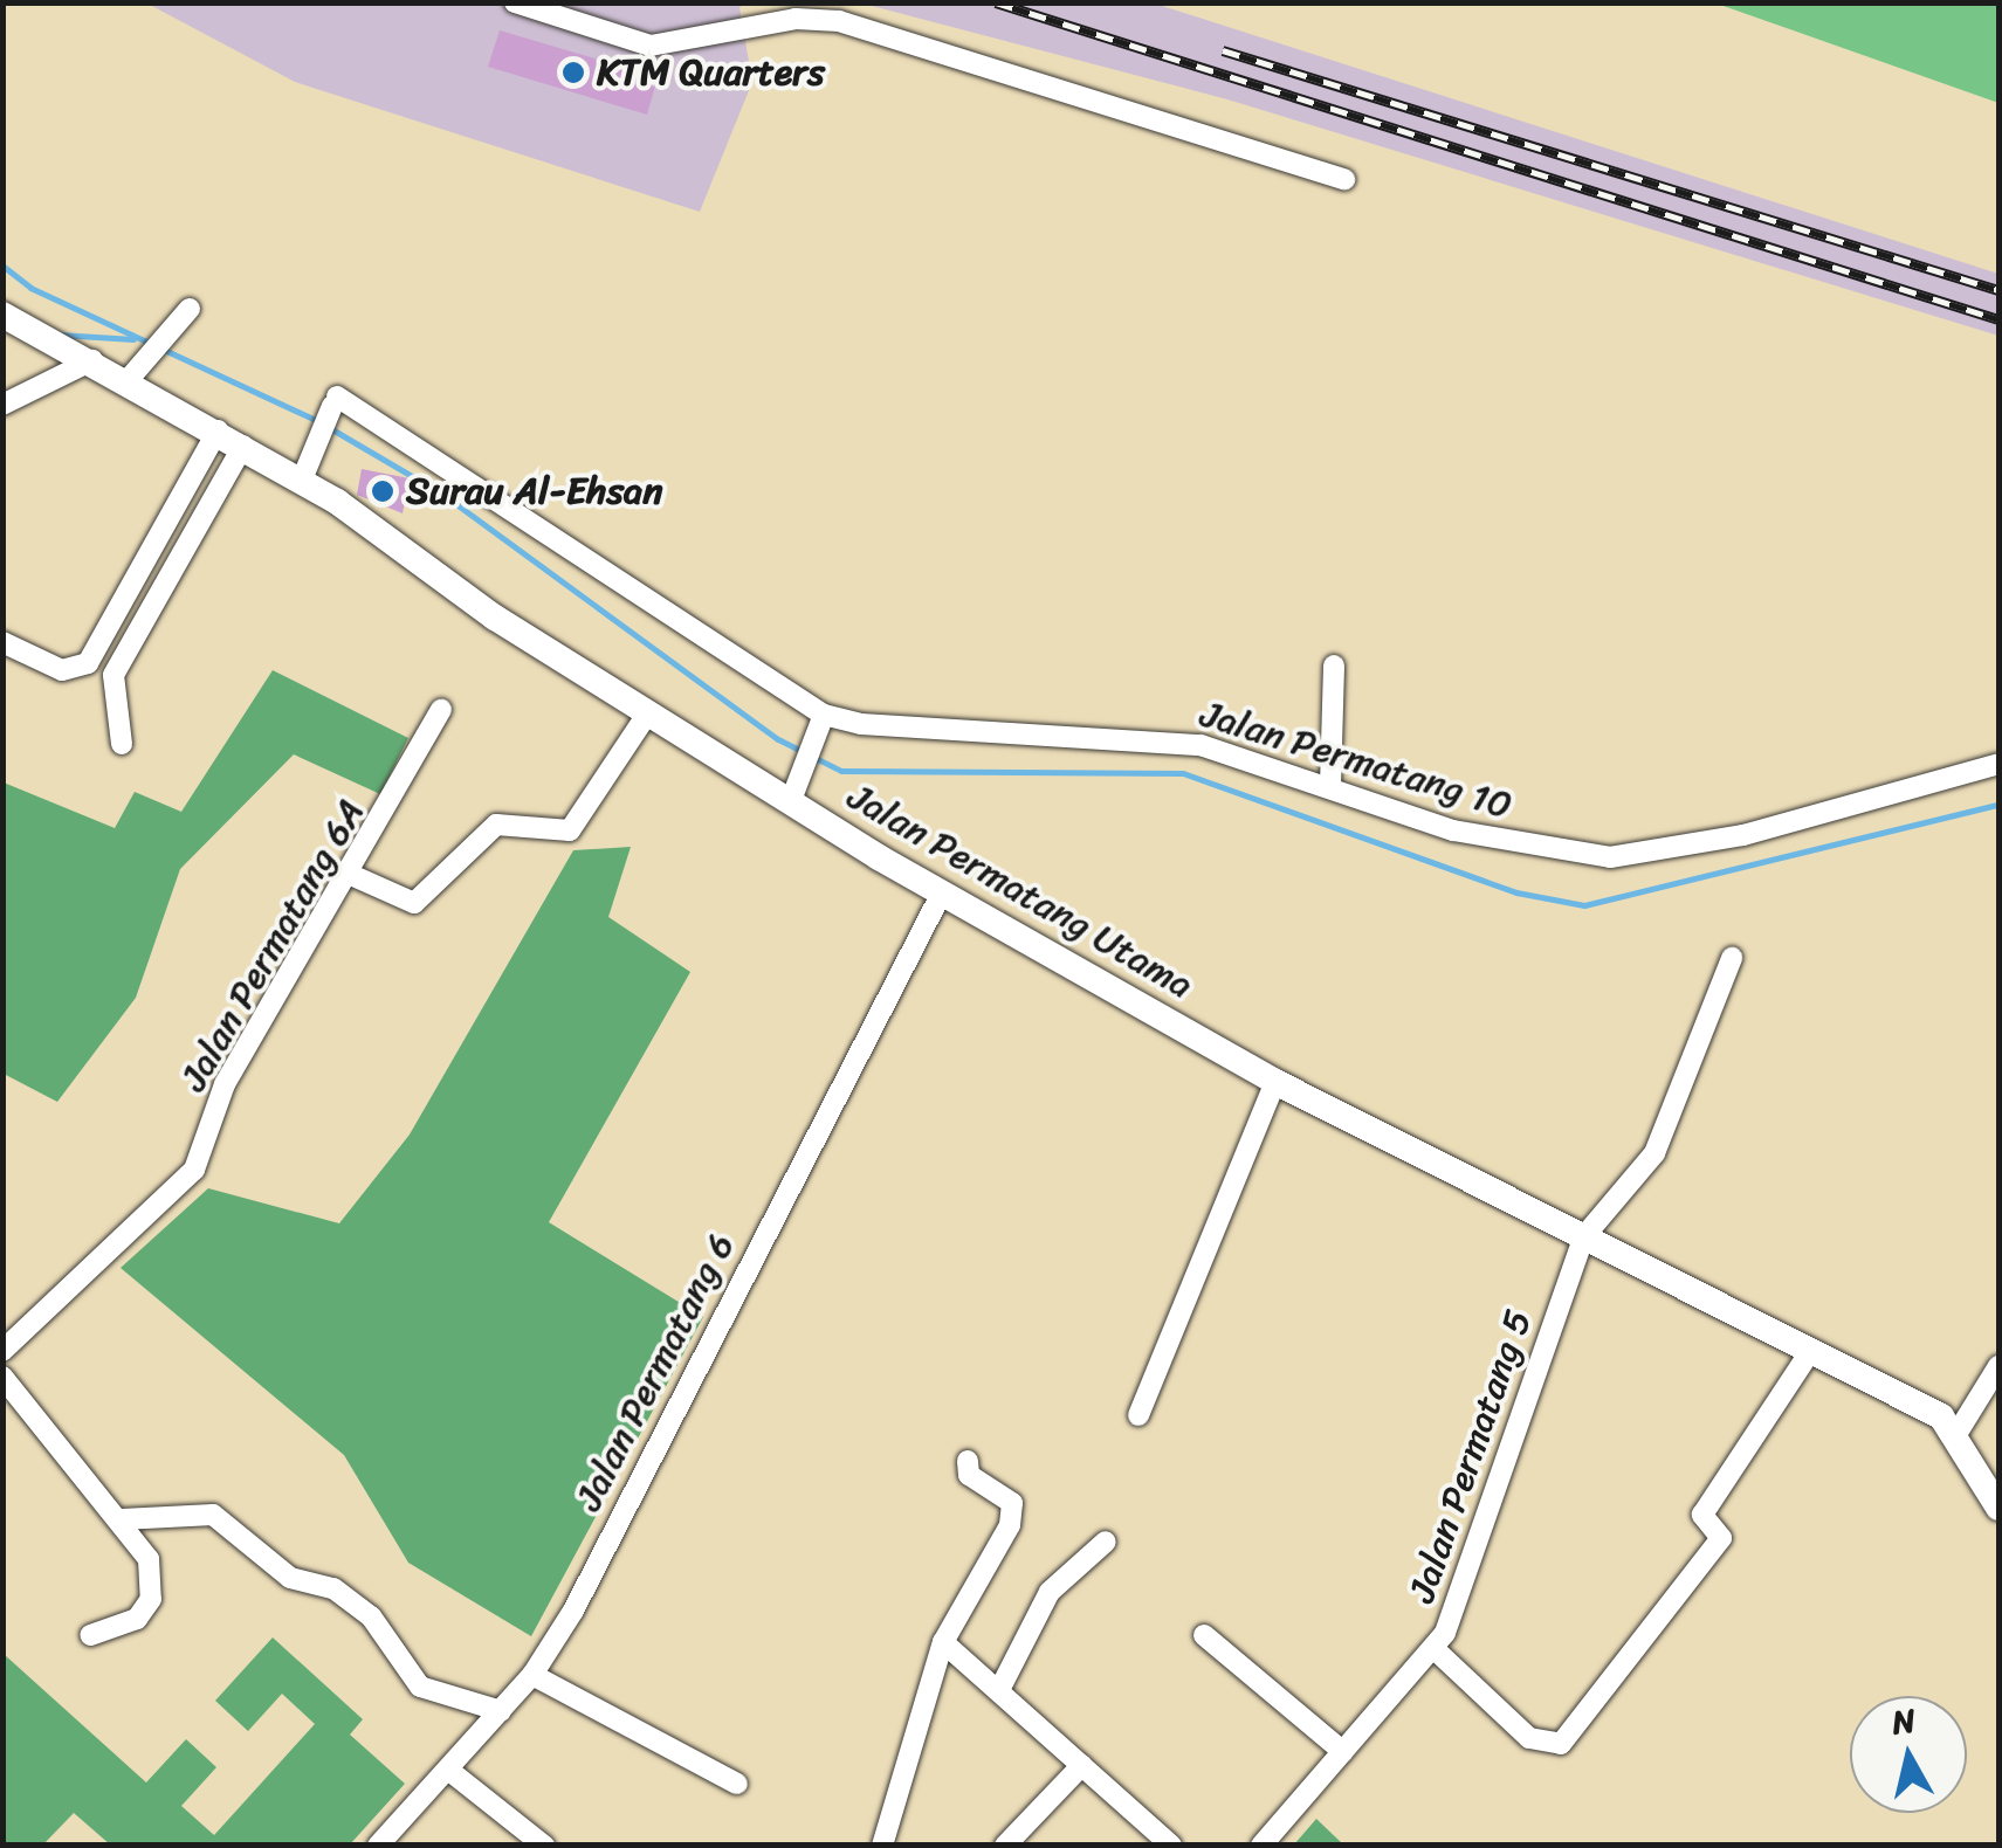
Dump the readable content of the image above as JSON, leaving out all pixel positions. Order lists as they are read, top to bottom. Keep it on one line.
{"streets":{"street":["Jalan Permatang 10","Jalan Permatang Utama","Jalan Permatang 6A","Jalan Permatang 6","Jalan Permatang 5"]},"crossings":[["Jalan Permatang Utama","Jalan Permatang 6"],["Jalan Permatang Utama","Jalan Permatang 5"]],"places":["KTM Quarters","Surau Al-Ehsan"],"north":"top"}
